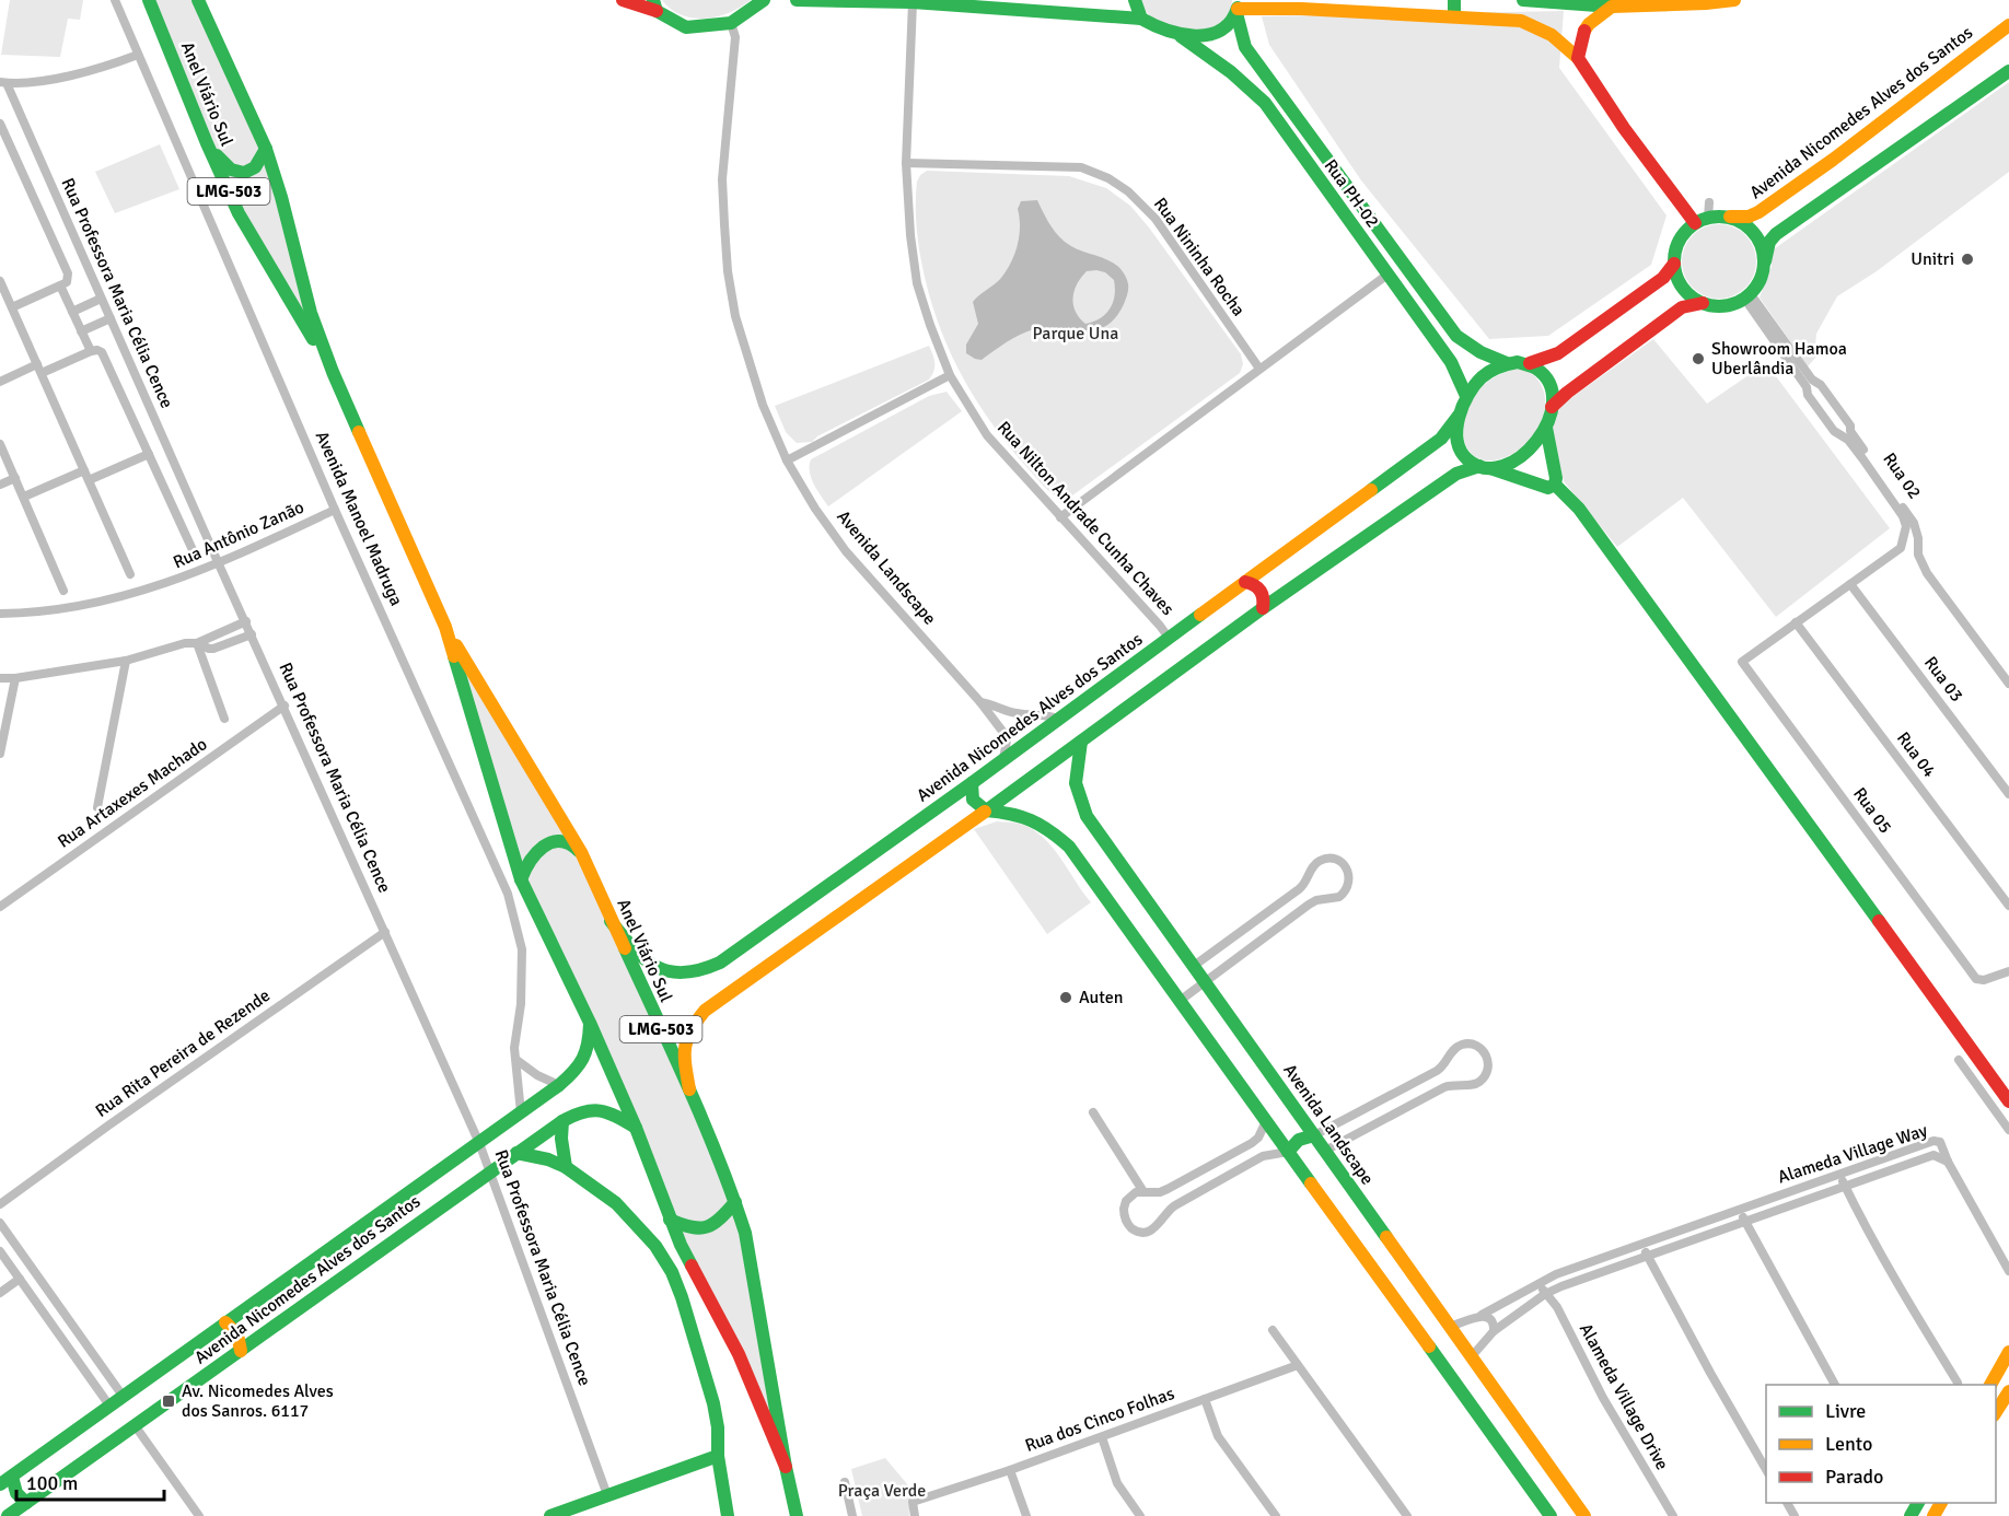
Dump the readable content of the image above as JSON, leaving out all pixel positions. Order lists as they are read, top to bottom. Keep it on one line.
{"streets":{"main road":["Anel Viário Sul","Avenida Nicomedes Alves dos Santos","LMG-503","Rua PH-02","Avenida Landscape"],"street":["Rua Nininha Rocha","Rua Professora Maria Célia Cence","Rua 02","Avenida Manoel Madruga","Rua Nilton Andrade Cunha Chaves","Rua Antônio Zanão","Rua 03","Rua 04","Rua Artaxexes Machado","Rua 05","Rua Rita Pereira de Rezende","Alameda Village Way","Alameda Village Drive","Rua dos Cinco Folhas"]},"crossings":[["Anel Viário Sul","Avenida Nicomedes Alves dos Santos"],["Avenida Nicomedes Alves dos Santos","Rua PH-02"],["Avenida Nicomedes Alves dos Santos","Rua Professora Maria Célia Cence"],["Avenida Nicomedes Alves dos Santos","Rua 02"],["Avenida Nicomedes Alves dos Santos","Avenida Manoel Madruga"],["Avenida Nicomedes Alves dos Santos","Rua Nilton Andrade Cunha Chaves"],["Avenida Nicomedes Alves dos Santos","Avenida Landscape"],["Rua Nininha Rocha","Rua Nilton Andrade Cunha Chaves"],["Rua Professora Maria Célia Cence","Rua Antônio Zanão"],["Rua Professora Maria Célia Cence","Rua Artaxexes Machado"],["Rua Professora Maria Célia Cence","Rua Rita Pereira de Rezende"],["Avenida Manoel Madruga","Rua Antônio Zanão"],["Avenida Landscape","Alameda Village Way"],["Rua 04","Rua 05"],["Alameda Village Way","Alameda Village Drive"]],"parks":["Parque Una","Praça Verde"],"places":{"other":["Unitri","Showroom Hamoa Uberlândia","Auten"],"transit":["Av. Nicomedes Alves dos Sanros. 6117"]},"legend":["Livre","Lento","Parado"],"scale_bar":"100 m"}
